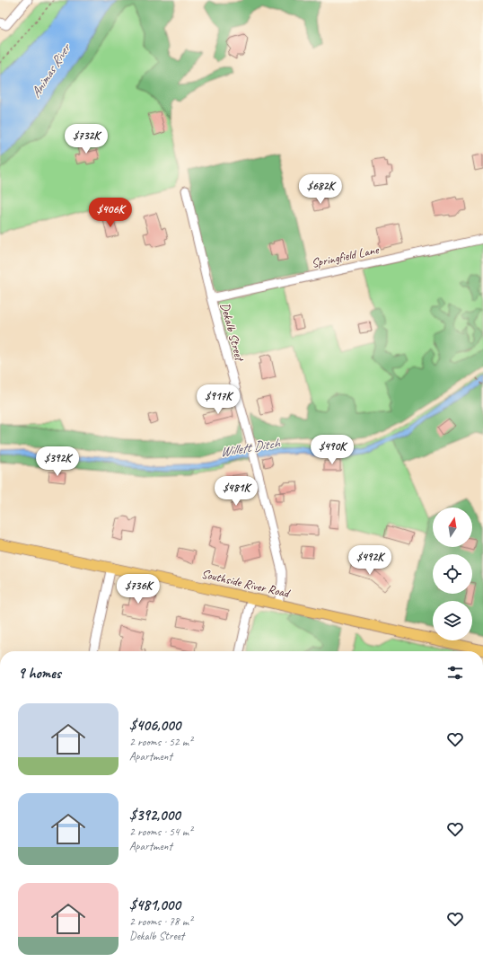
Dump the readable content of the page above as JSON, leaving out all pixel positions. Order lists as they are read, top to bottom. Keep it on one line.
{"streets":{"main road":["Southside River Road"],"street":["Springfield Lane","Dekalb Street"]},"crossings":[["Springfield Lane","Dekalb Street"],["Dekalb Street","Southside River Road"]],"water":["Animas River","Willett Ditch"],"north":"top","page":{"price":["$732K","$682K","$406K","$917K","$490K","$392K","$481K","$492K","$736K"],"heading":"9 homes","list":[{"name":"$406,000","note":"2 rooms · 52 m² · Apartment"},{"name":"$392,000","note":"2 rooms · 54 m² · Apartment"},{"name":"$481,000","note":"2 rooms · 78 m² · Dekalb Street"}]}}
